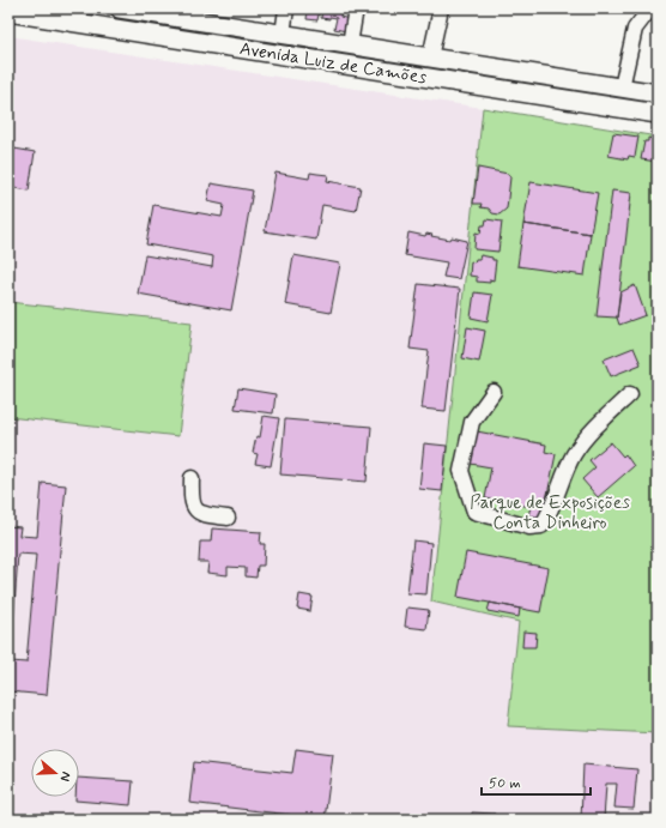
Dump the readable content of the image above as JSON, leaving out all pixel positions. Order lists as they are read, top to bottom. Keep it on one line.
{"streets":{"main road":["Avenida Luiz de Camões"]},"parks":["Parque de Exposições Conta Dinheiro"],"scale_bar":"50 m","north":"right"}
